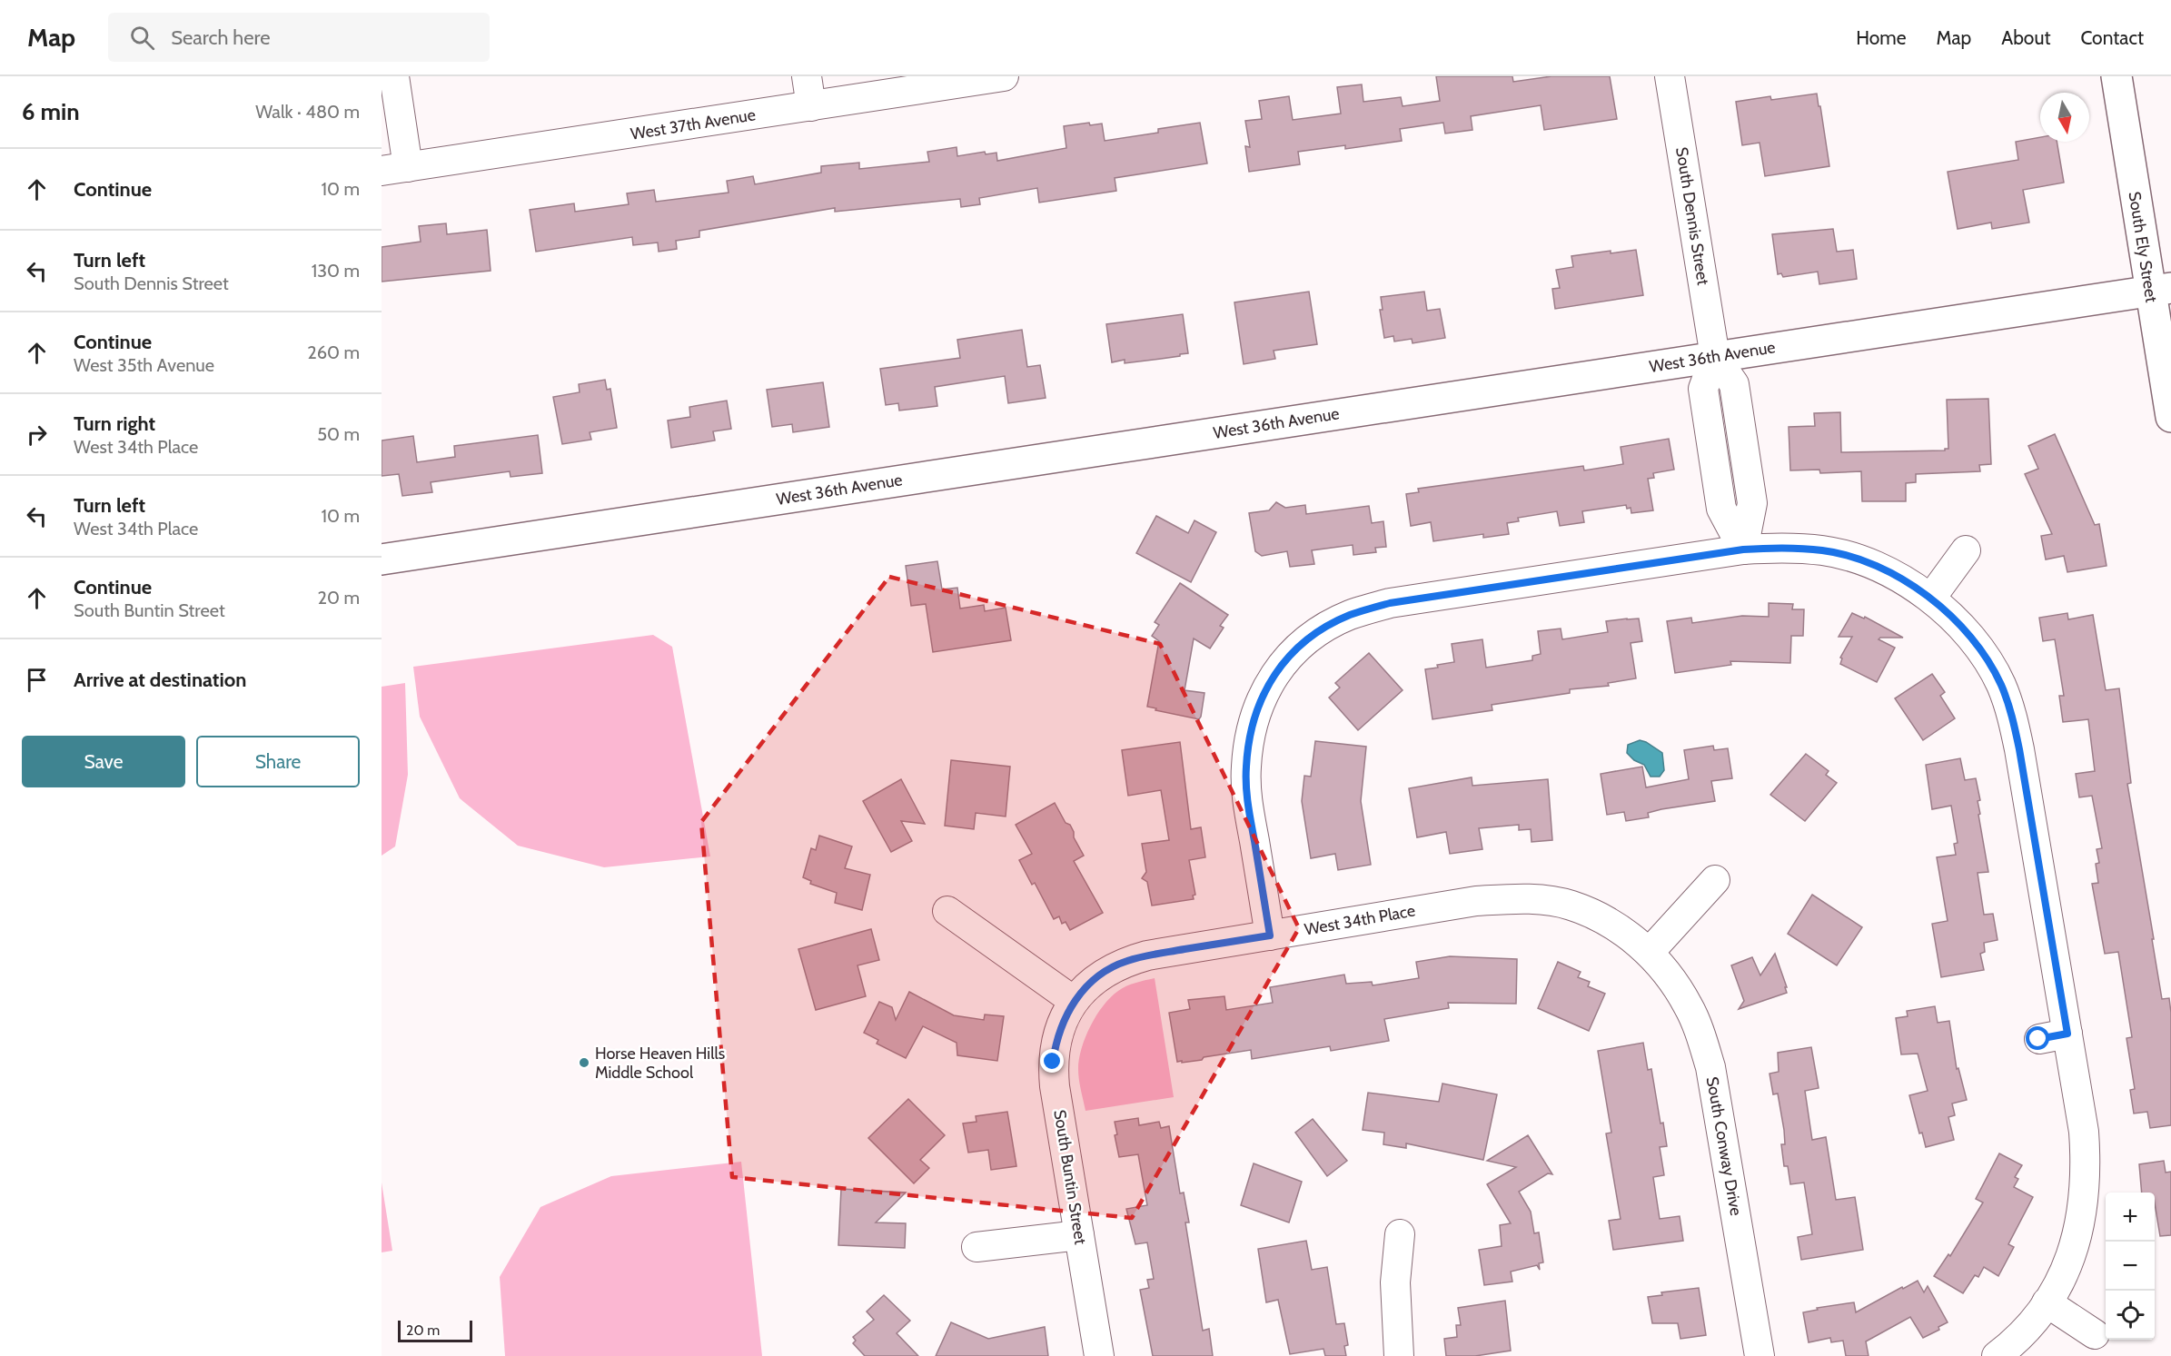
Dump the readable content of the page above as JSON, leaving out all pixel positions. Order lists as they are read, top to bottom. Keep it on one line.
{"streets":{"street":["West 37th Avenue","South Dennis Street","South Ely Street","West 36th Avenue","West 34th Place","South Conway Drive","South Buntin Street"]},"crossings":[["South Dennis Street","West 36th Avenue"],["South Ely Street","West 36th Avenue"],["West 34th Place","South Conway Drive"],["West 34th Place","South Buntin Street"]],"places":["Horse Heaven Hills Middle School"],"scale_bar":"20 m","north":"bottom","page":{"header":"Map","search":"Search here","nav":["Home","Map","About","Contact"],"heading":["6 min","Walk · 480 m"],"list":[["Continue","10 m"],["Turn left","South Dennis Street","130 m"],["Continue","West 35th Avenue","260 m"],["Turn right","West 34th Place","50 m"],["Turn left","West 34th Place","10 m"],["Continue","South Buntin Street","20 m"],"Arrive at destination"],"buttons":["Save","Share"],"map_buttons":["+","−"],"scale":"20 m"}}
